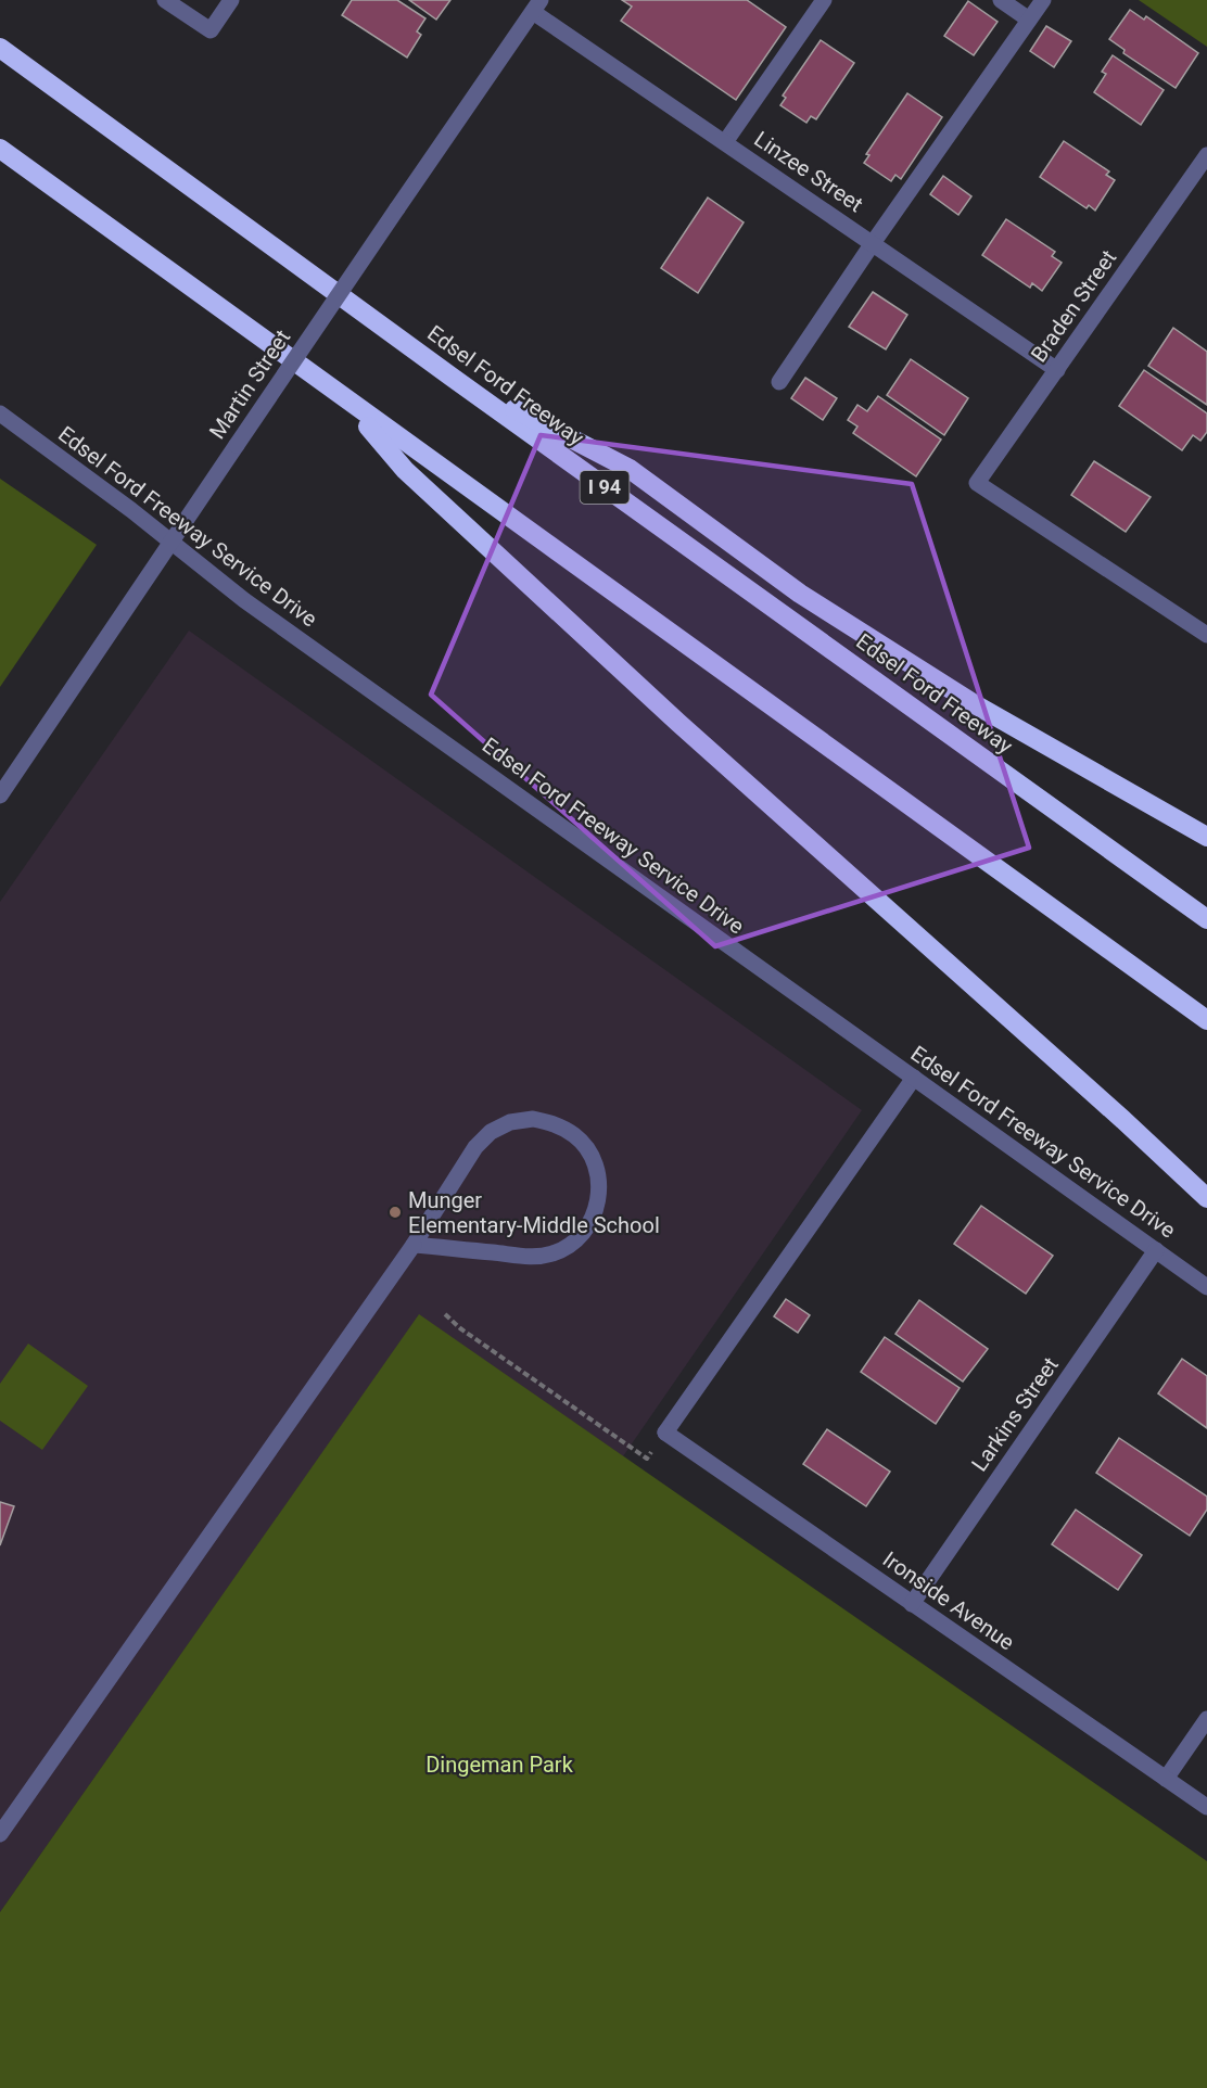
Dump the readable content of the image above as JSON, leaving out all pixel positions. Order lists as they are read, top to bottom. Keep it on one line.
{"streets":{"highway":["Edsel Ford Freeway","I 94"],"street":["Linzee Street","Braden Street","Martin Street","Edsel Ford Freeway Service Drive","Larkins Street","Ironside Avenue"]},"crossings":[["Linzee Street","Braden Street"],["Linzee Street","Martin Street"],["Martin Street","Edsel Ford Freeway Service Drive"],["Edsel Ford Freeway Service Drive","Larkins Street"],["Edsel Ford Freeway Service Drive","Ironside Avenue"],["Larkins Street","Ironside Avenue"]],"parks":["Dingeman Park"],"places":["Munger Elementary-Middle School"]}
